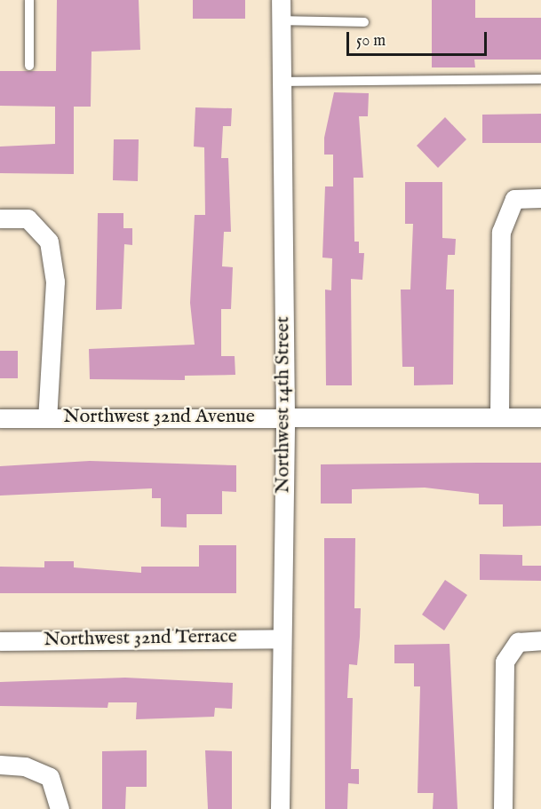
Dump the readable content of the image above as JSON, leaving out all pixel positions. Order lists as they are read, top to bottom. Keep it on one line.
{"streets":{"street":["Northwest 14th Street","Northwest 32nd Avenue","Northwest 32nd Terrace"]},"crossings":[["Northwest 14th Street","Northwest 32nd Avenue"],["Northwest 14th Street","Northwest 32nd Terrace"]],"scale_bar":"50 m"}
